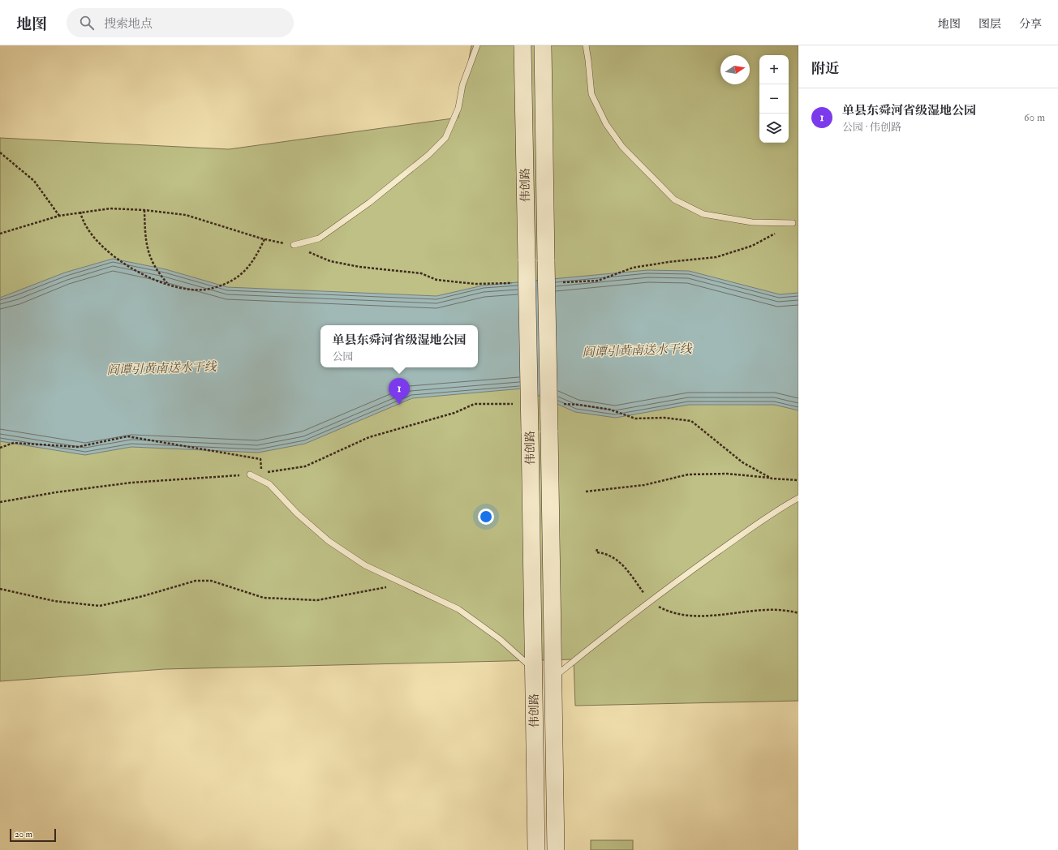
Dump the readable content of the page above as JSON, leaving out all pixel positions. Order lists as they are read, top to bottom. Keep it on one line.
{"streets":{"street":["伟创路"]},"water":["阎谭引黄南送水干线"],"scale_bar":"20 m","north":"right","page":{"header":"地图","search":"搜索地点","nav":["地图","图层","分享"],"heading":"附近","map_buttons":["+","−"],"list":[{"mark":"1","name":"单县东舜河省级湿地公园","note":"公园 · 伟创路","value":"60 m"}],"popup":["单县东舜河省级湿地公园","公园"],"pins":"1","scale":"20 m"}}
